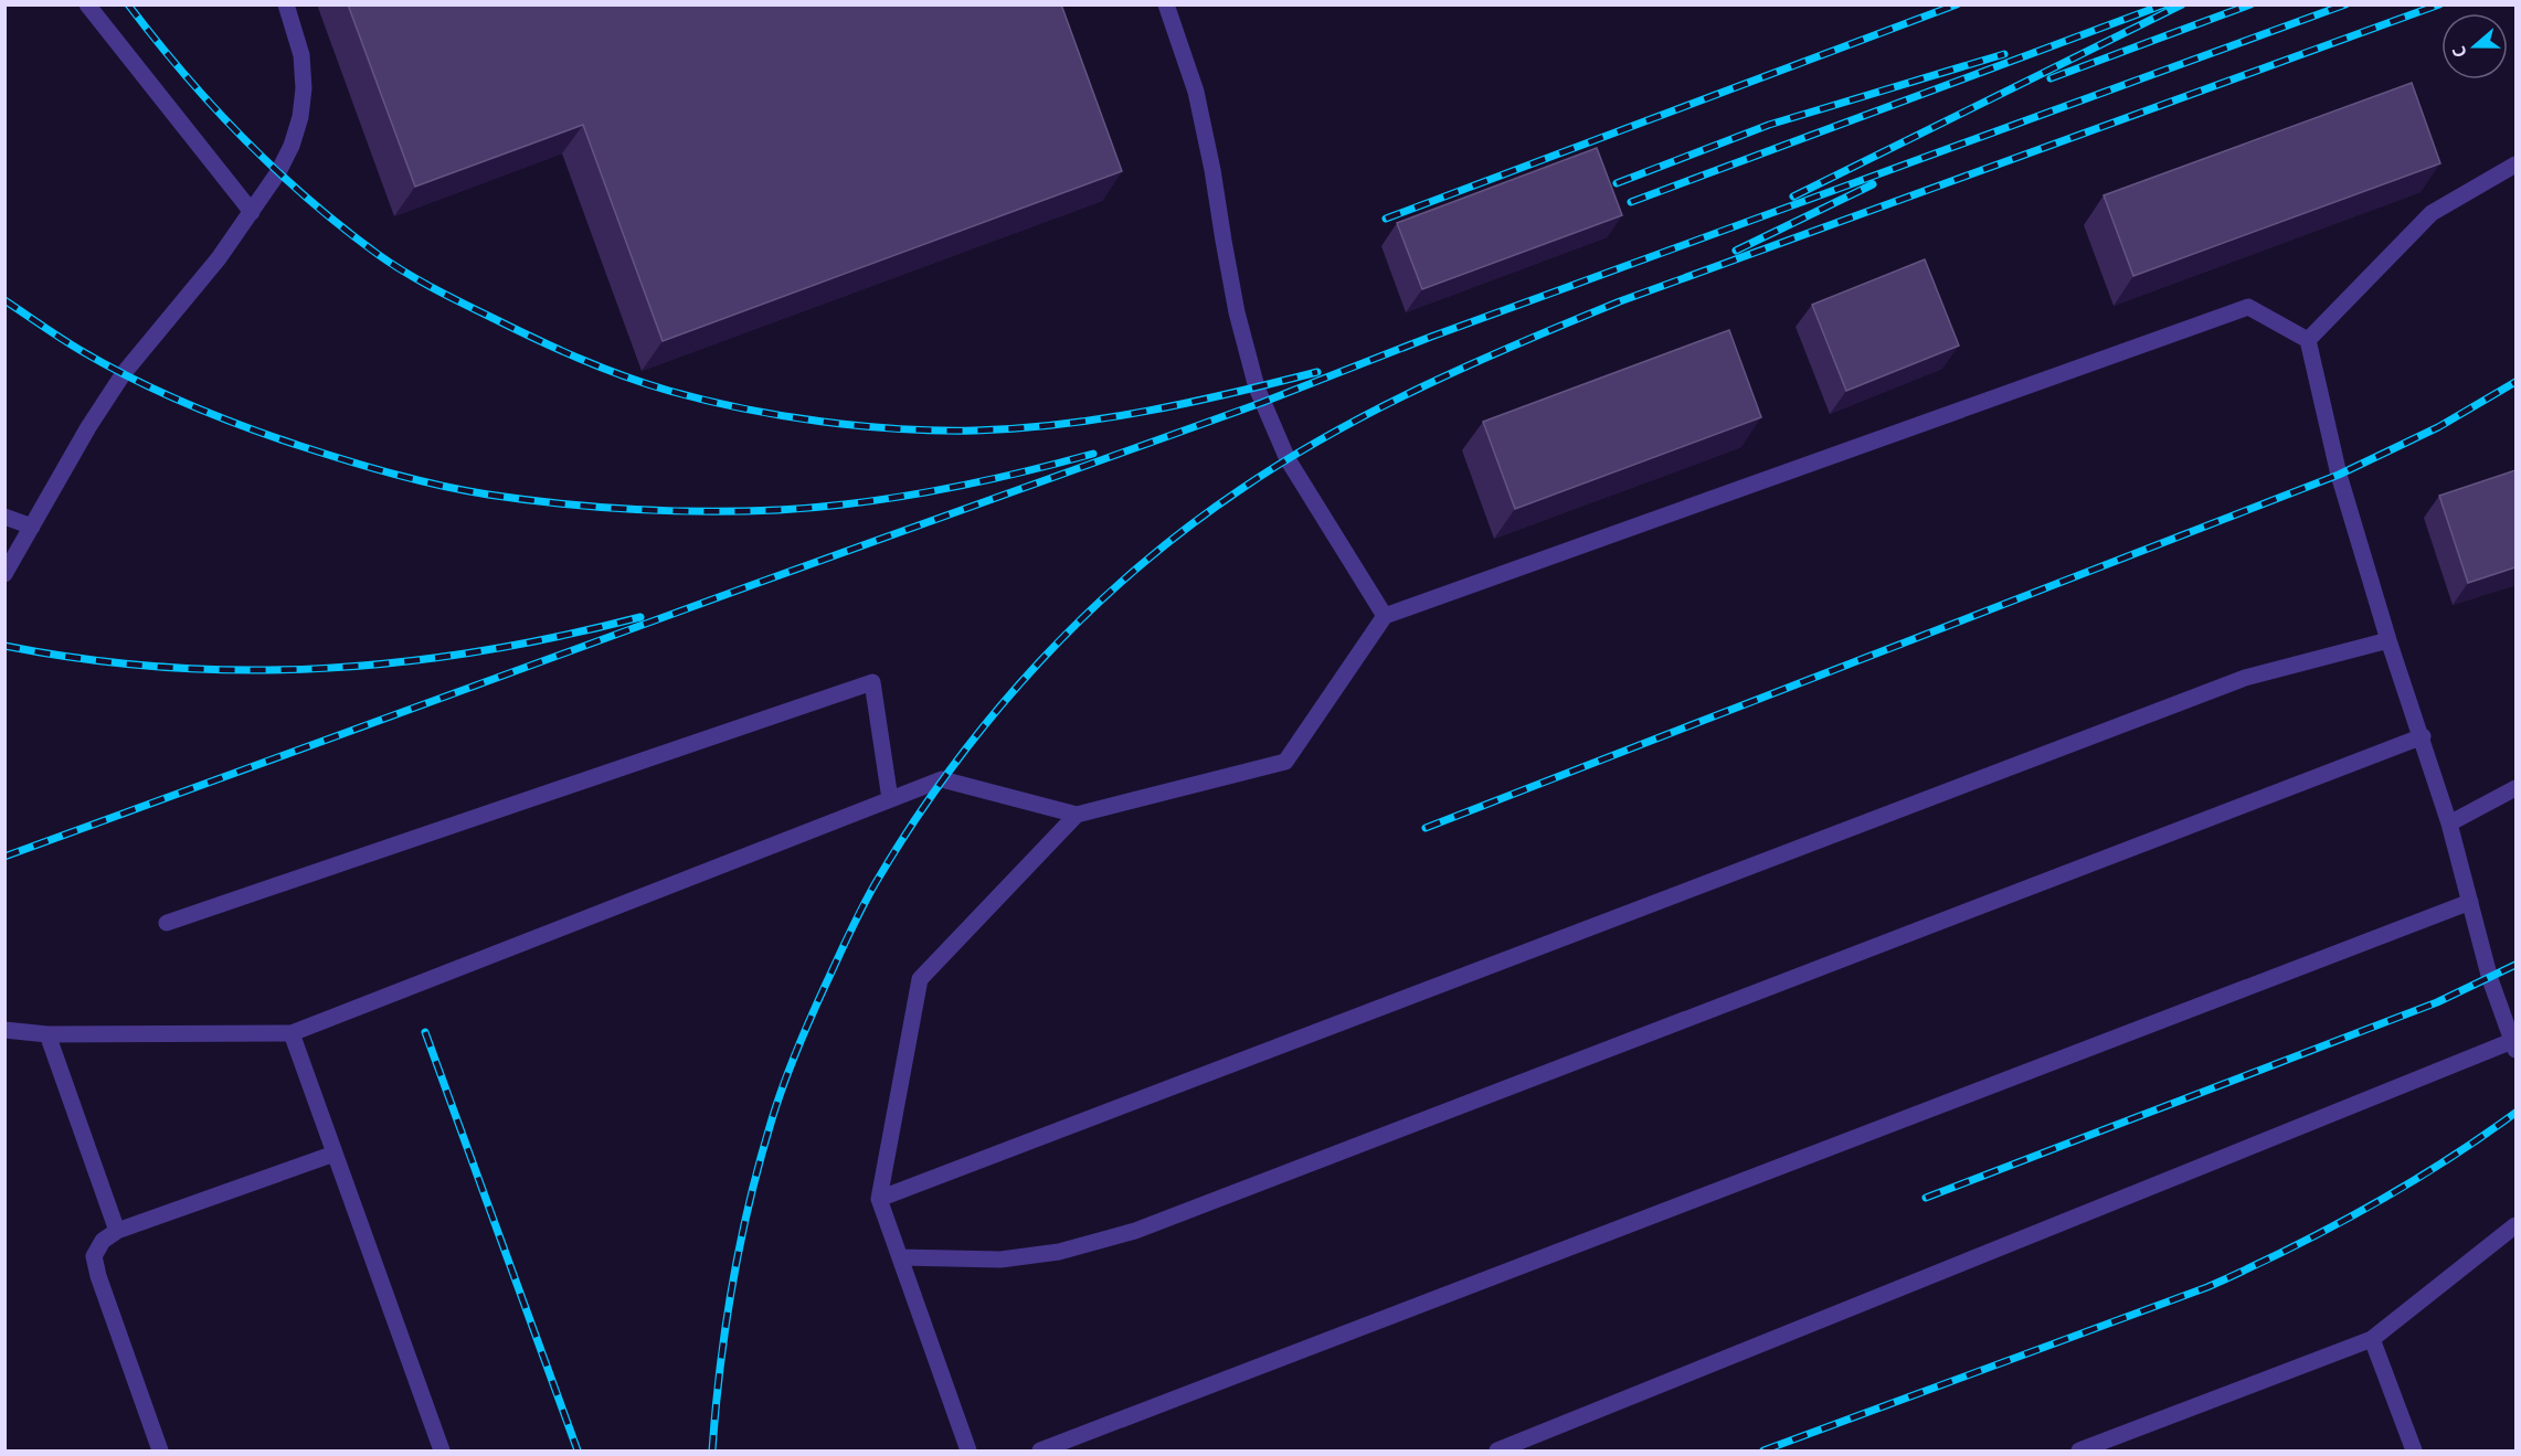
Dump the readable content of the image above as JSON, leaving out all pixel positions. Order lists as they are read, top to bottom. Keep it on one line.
{"north":"left"}
